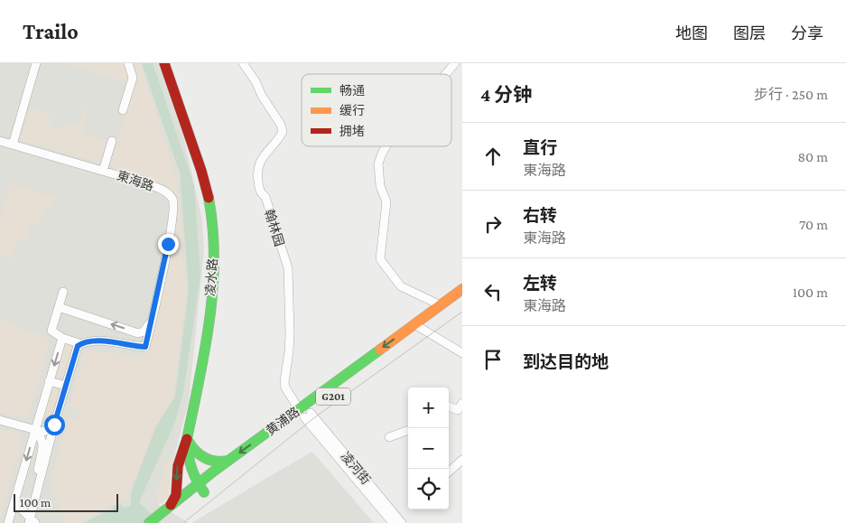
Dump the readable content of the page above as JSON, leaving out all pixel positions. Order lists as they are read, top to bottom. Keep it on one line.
{"streets":{"main road":["凌水路","G201","黄浦路"],"street":["東海路","翰林园","凌河街"]},"crossings":[["翰林园","黄浦路"],["翰林园","凌河街"],["凌水路","黄浦路"],["黄浦路","凌河街"]],"legend":["畅通","缓行","拥堵"],"scale_bar":"100 m","page":{"header":"Trailo","nav":["地图","图层","分享"],"heading":["4 分钟","步行 · 250 m"],"list":[["直行","東海路","80 m"],["右转","東海路","70 m"],["左转","東海路","100 m"],"到达目的地"],"map_buttons":["+","−"],"scale":"100 m"}}
